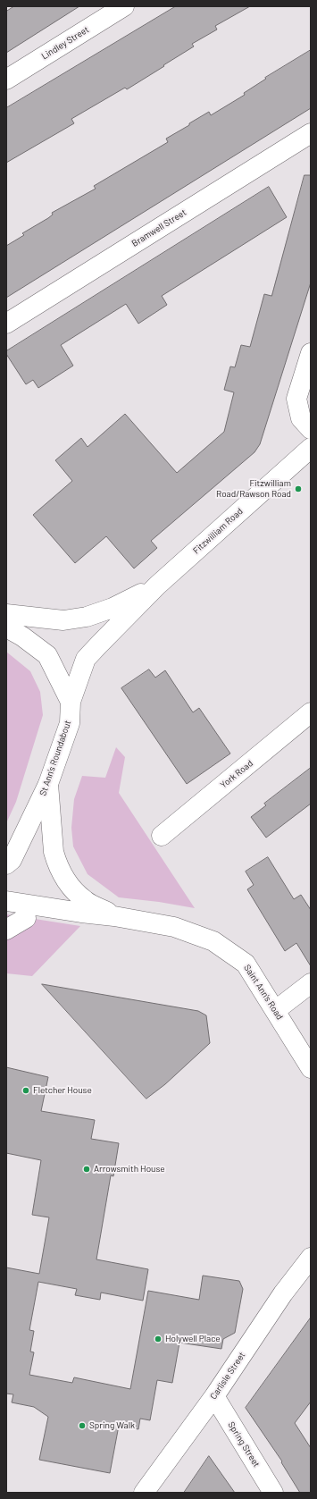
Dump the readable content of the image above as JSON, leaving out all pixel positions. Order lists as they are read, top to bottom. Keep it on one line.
{"streets":{"street":["Lindley Street","Bramwell Street","Fitzwilliam Road","St Ann's Roundabout","York Road","Saint Ann's Road","Carlisle Street","Spring Street"]},"crossings":[["Fitzwilliam Road","St Ann's Roundabout"],["St Ann's Roundabout","Saint Ann's Road"],["Carlisle Street","Spring Street"]],"places":["Fitzwilliam Road/Rawson Road","Fletcher House","Arrowsmith House","Holywell Place","Spring Walk"]}
